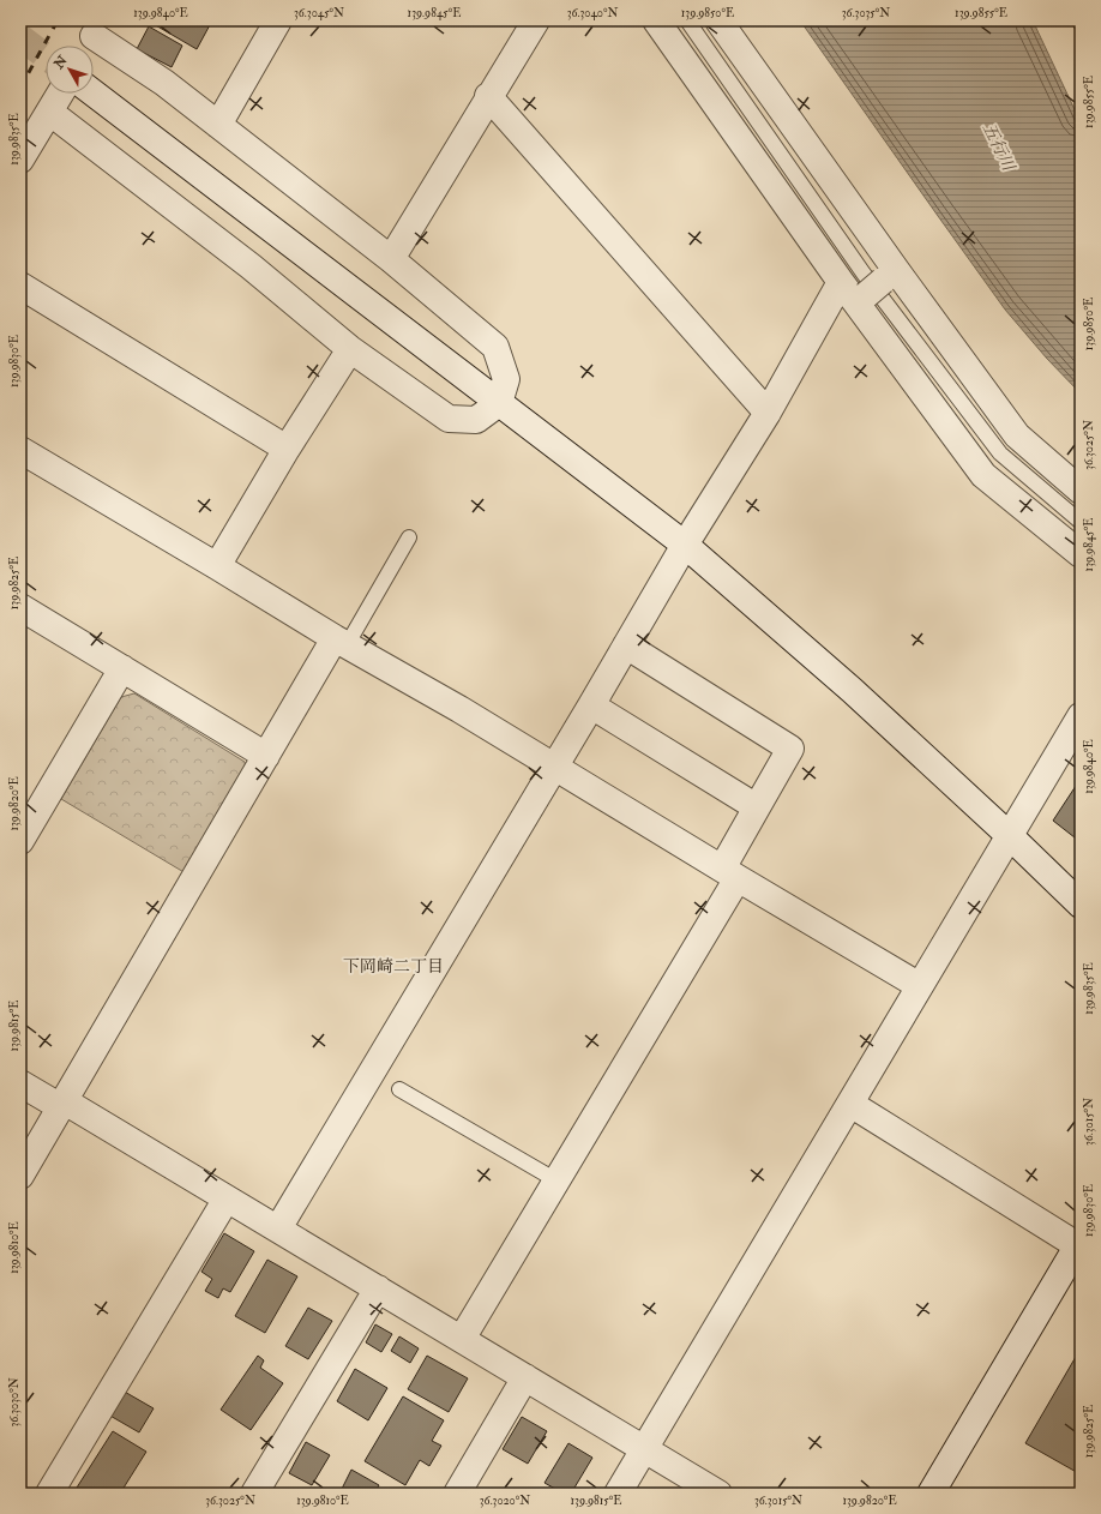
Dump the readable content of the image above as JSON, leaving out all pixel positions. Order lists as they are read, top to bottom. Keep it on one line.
{"districts":["下岡崎二丁目"],"water":["五行川"],"north":"top left","coordinates":["139.9840°E","36.3045°N","139.9845°E","36.3040°N","139.9850°E","36.3035°N","139.9855°E","139.9835°E","139.9830°E","36.3025°N","139.9825°E","139.9820°E","139.9815°E","36.3015°N","139.9810°E","36.3030°N","36.3020°N"]}
